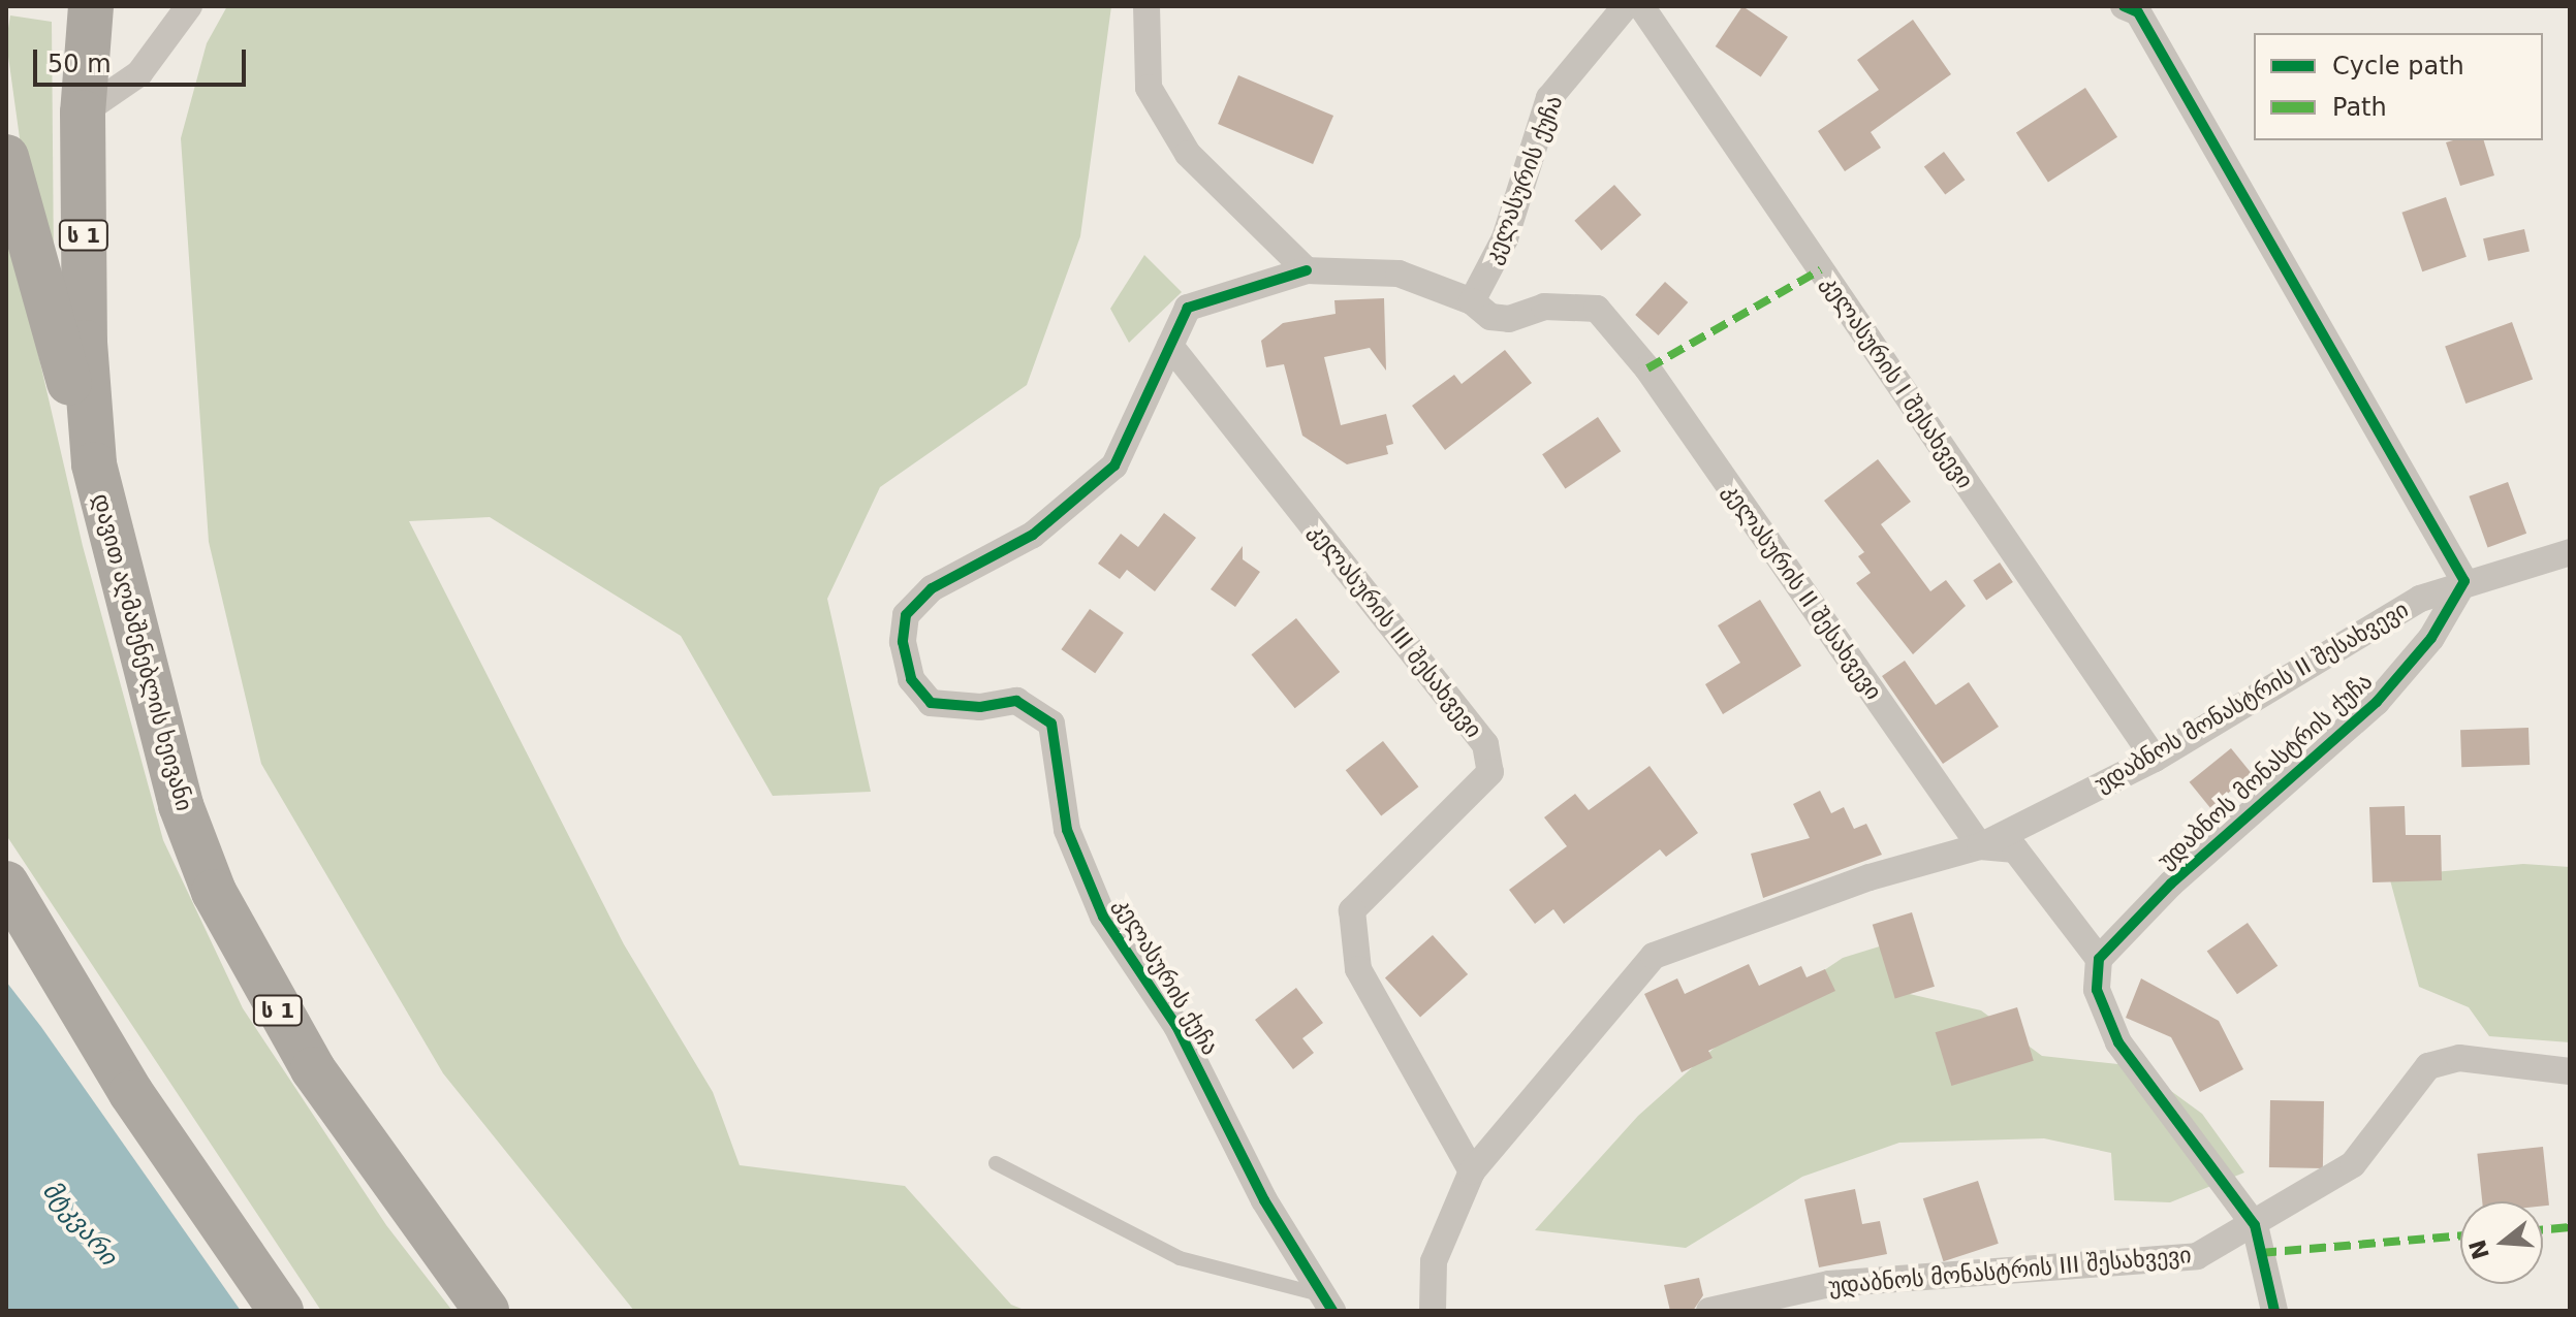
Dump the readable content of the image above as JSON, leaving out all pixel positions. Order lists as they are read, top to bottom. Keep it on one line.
{"streets":{"highway":["ს 1","დავით აღმაშენებლის ხეივანი"],"street":["კელასურის ქუჩა","კელასურის I შესახვევი","კელასურის II შესახვევი","კელასურის III შესახვევი","უდაბნოს მონასტრის II შესახვევი","უდაბნოს მონასტრის ქუჩა","უდაბნოს მონასტრის III შესახვევი"]},"crossings":[["კელასურის ქუჩა","კელასურის II შესახვევი"],["კელასურის ქუჩა","კელასურის III შესახვევი"],["კელასურის I შესახვევი","უდაბნოს მონასტრის II შესახვევი"],["კელასურის II შესახვევი","უდაბნოს მონასტრის II შესახვევი"],["კელასურის III შესახვევი","უდაბნოს მონასტრის II შესახვევი"],["უდაბნოს მონასტრის II შესახვევი","უდაბნოს მონასტრის ქუჩა"]],"water":["მტკვარი"],"legend":["Cycle path","Path"],"scale_bar":"50 m","north":"left"}
